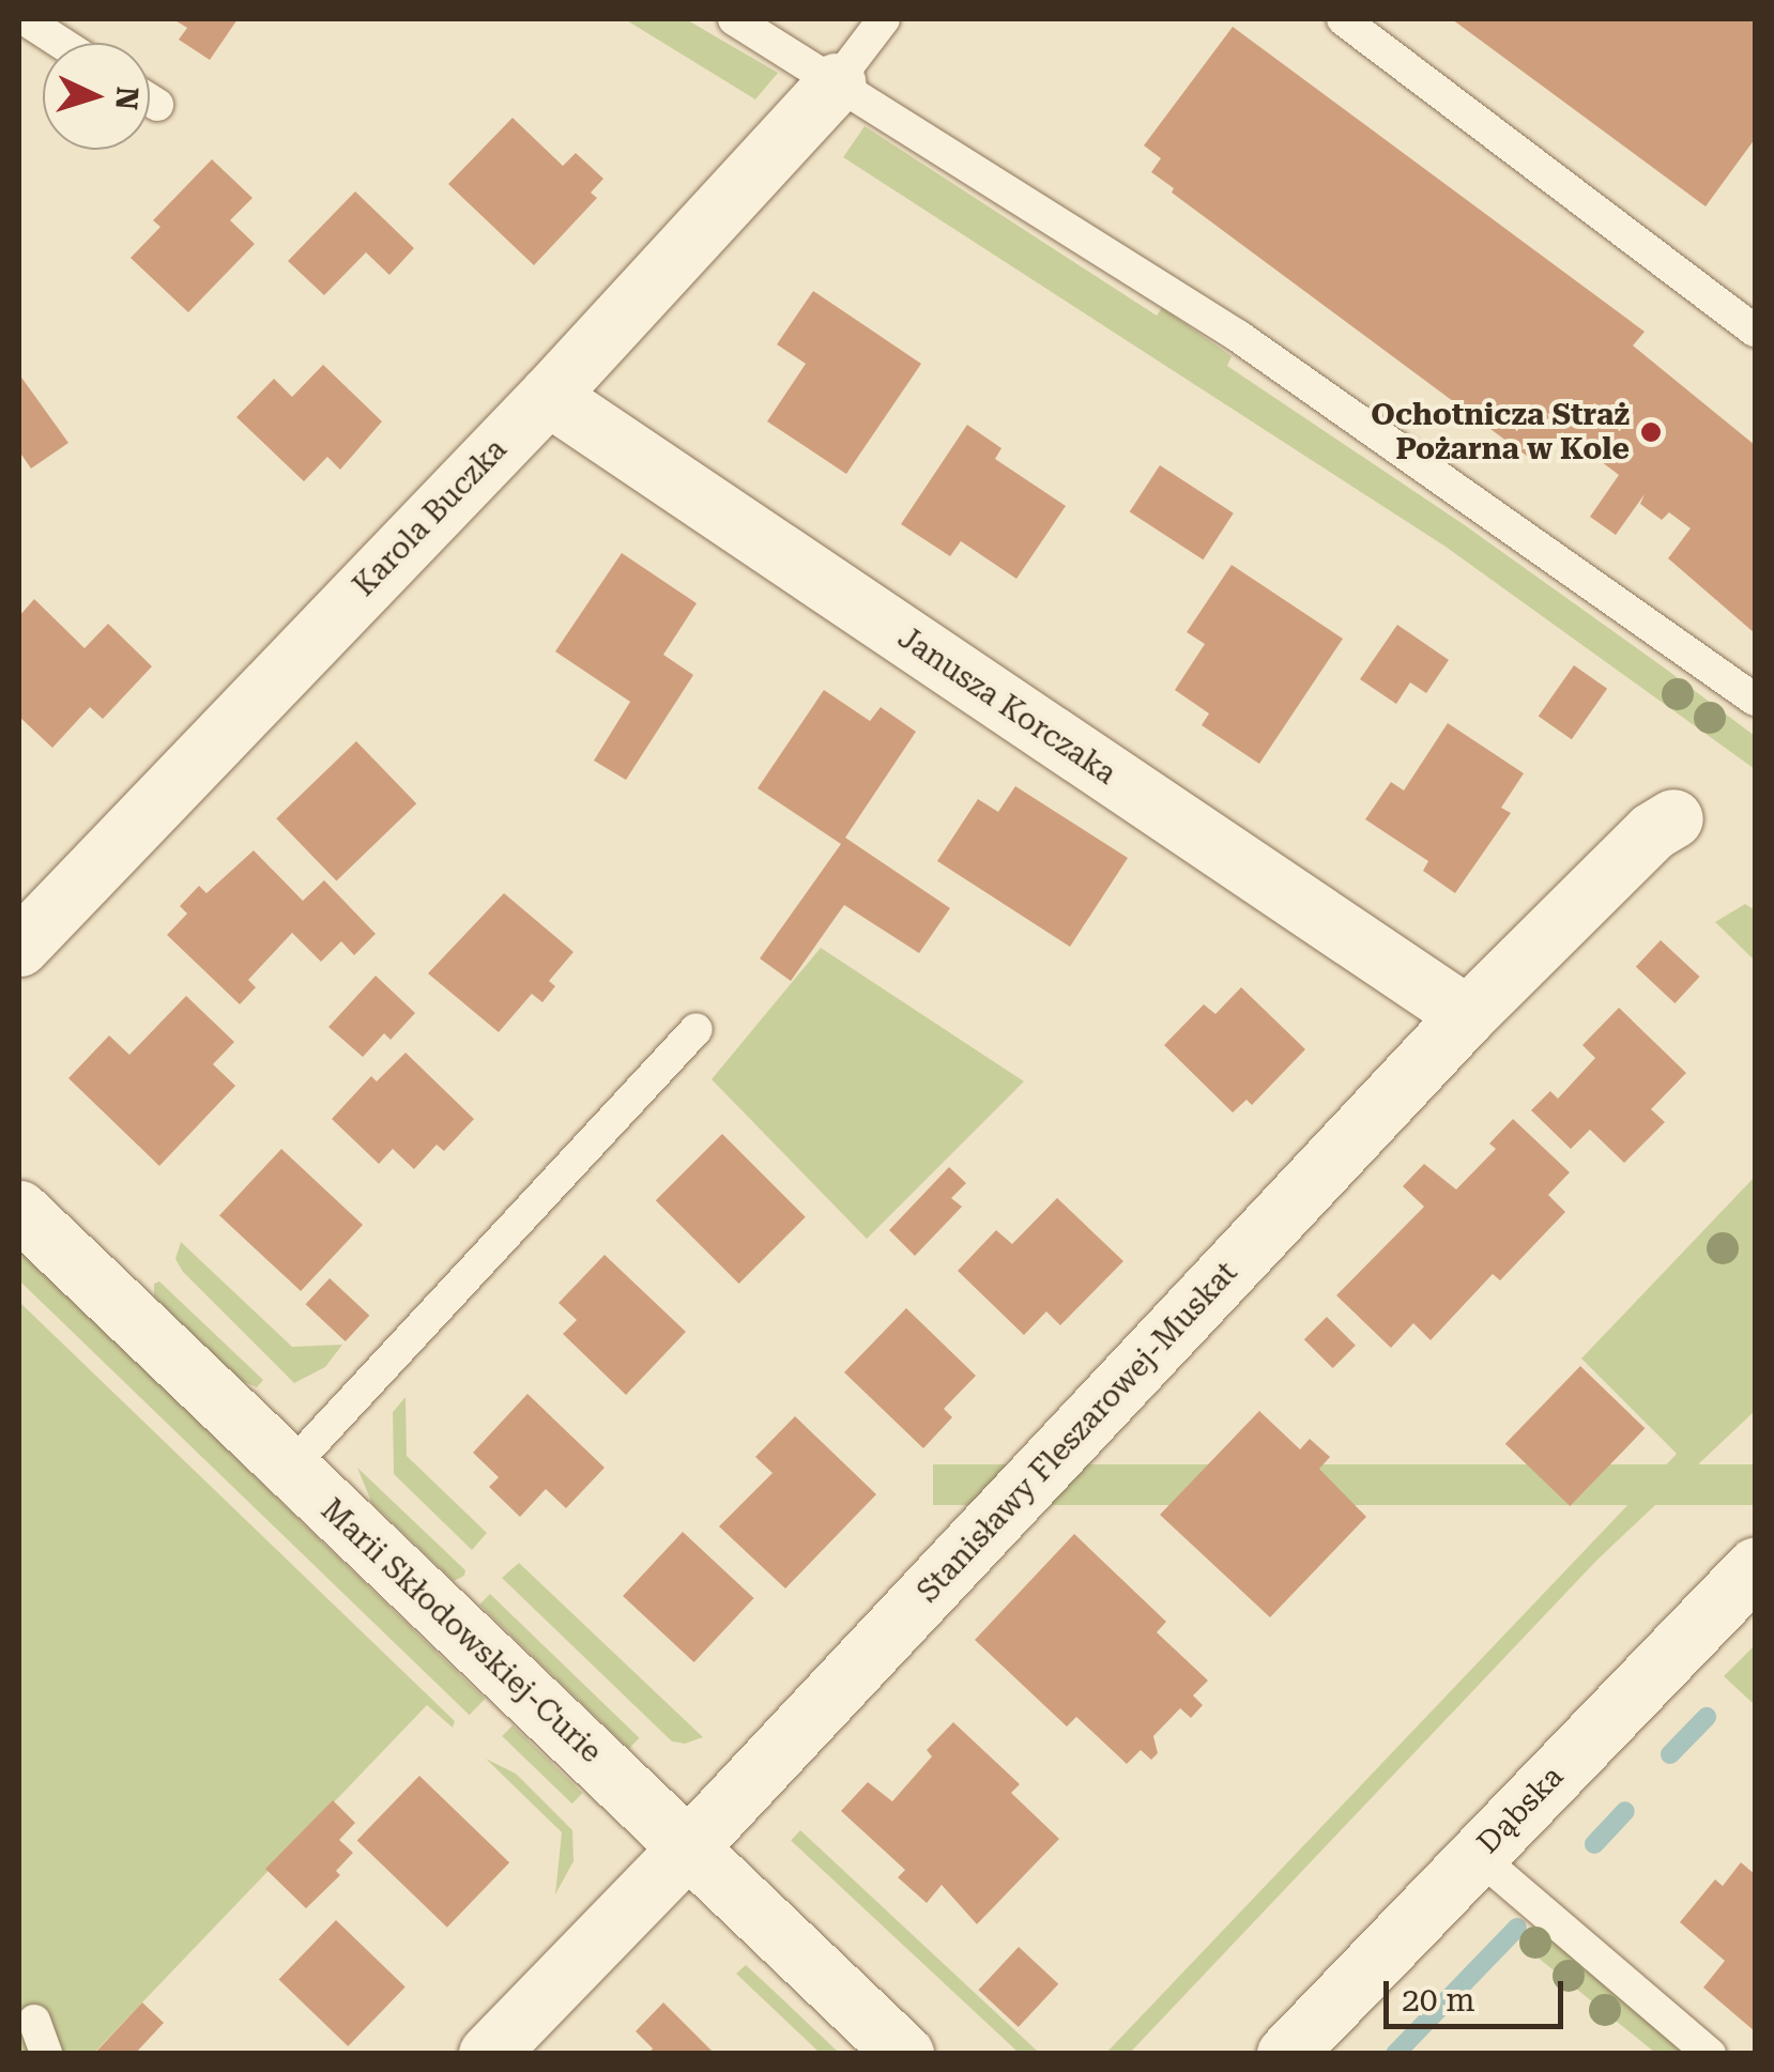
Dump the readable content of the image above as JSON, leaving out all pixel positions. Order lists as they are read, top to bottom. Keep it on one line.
{"streets":{"street":["Karola Buczka","Janusza Korczaka","Stanisławy Fleszarowej-Muskat","Marii Skłodowskiej-Curie","Dąbska"]},"crossings":[["Karola Buczka","Janusza Korczaka"],["Janusza Korczaka","Stanisławy Fleszarowej-Muskat"],["Stanisławy Fleszarowej-Muskat","Marii Skłodowskiej-Curie"]],"places":["Ochotnicza Straż Pożarna w Kole"],"scale_bar":"20 m","north":"right"}
